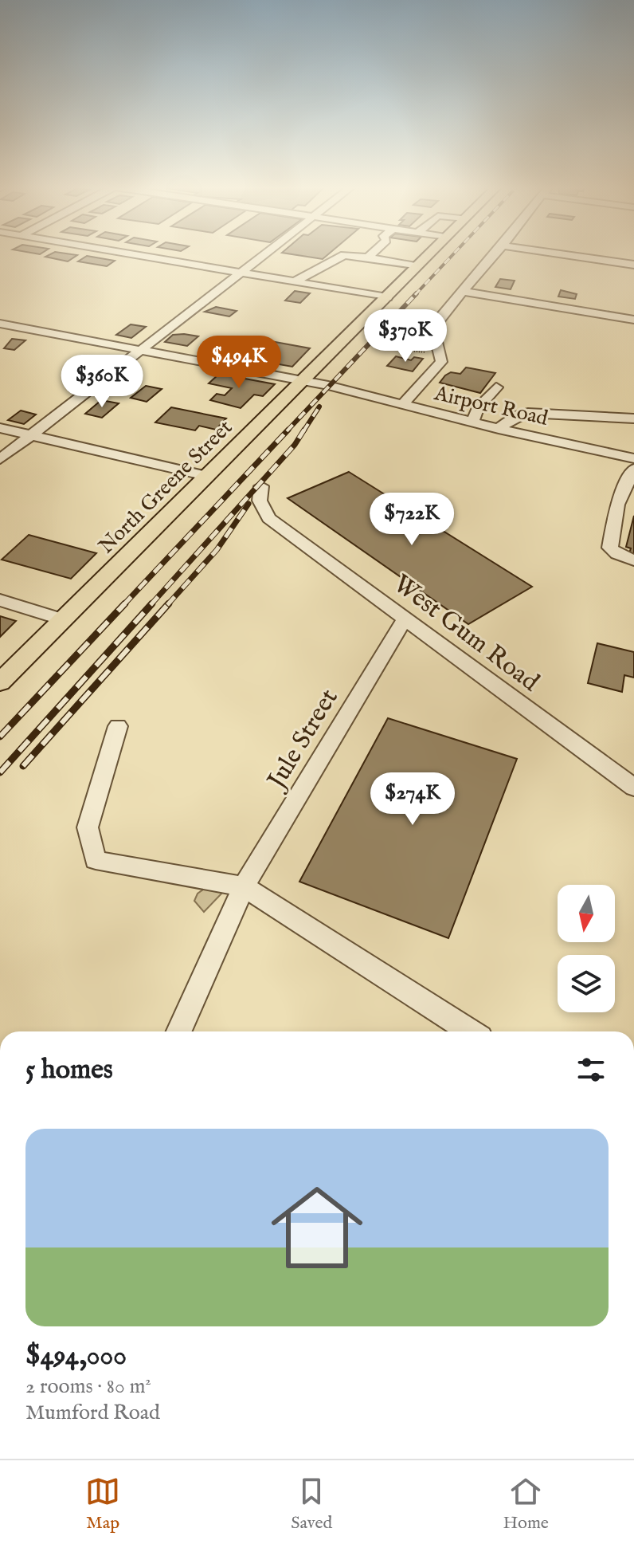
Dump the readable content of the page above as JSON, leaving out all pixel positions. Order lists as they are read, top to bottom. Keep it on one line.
{"streets":{"main road":["North Greene Street"],"street":["Airport Road","West Gum Road","Jule Street"]},"crossings":[["Airport Road","North Greene Street"],["West Gum Road","Jule Street"]],"north":"bottom","page":{"price":["$370K","$494K","$360K","$722K","$274K"],"heading":"5 homes","list":[{"name":"$494,000","note":"2 rooms · 80 m² · Mumford Road"}],"tabs":["Map","Saved","Home"]}}
